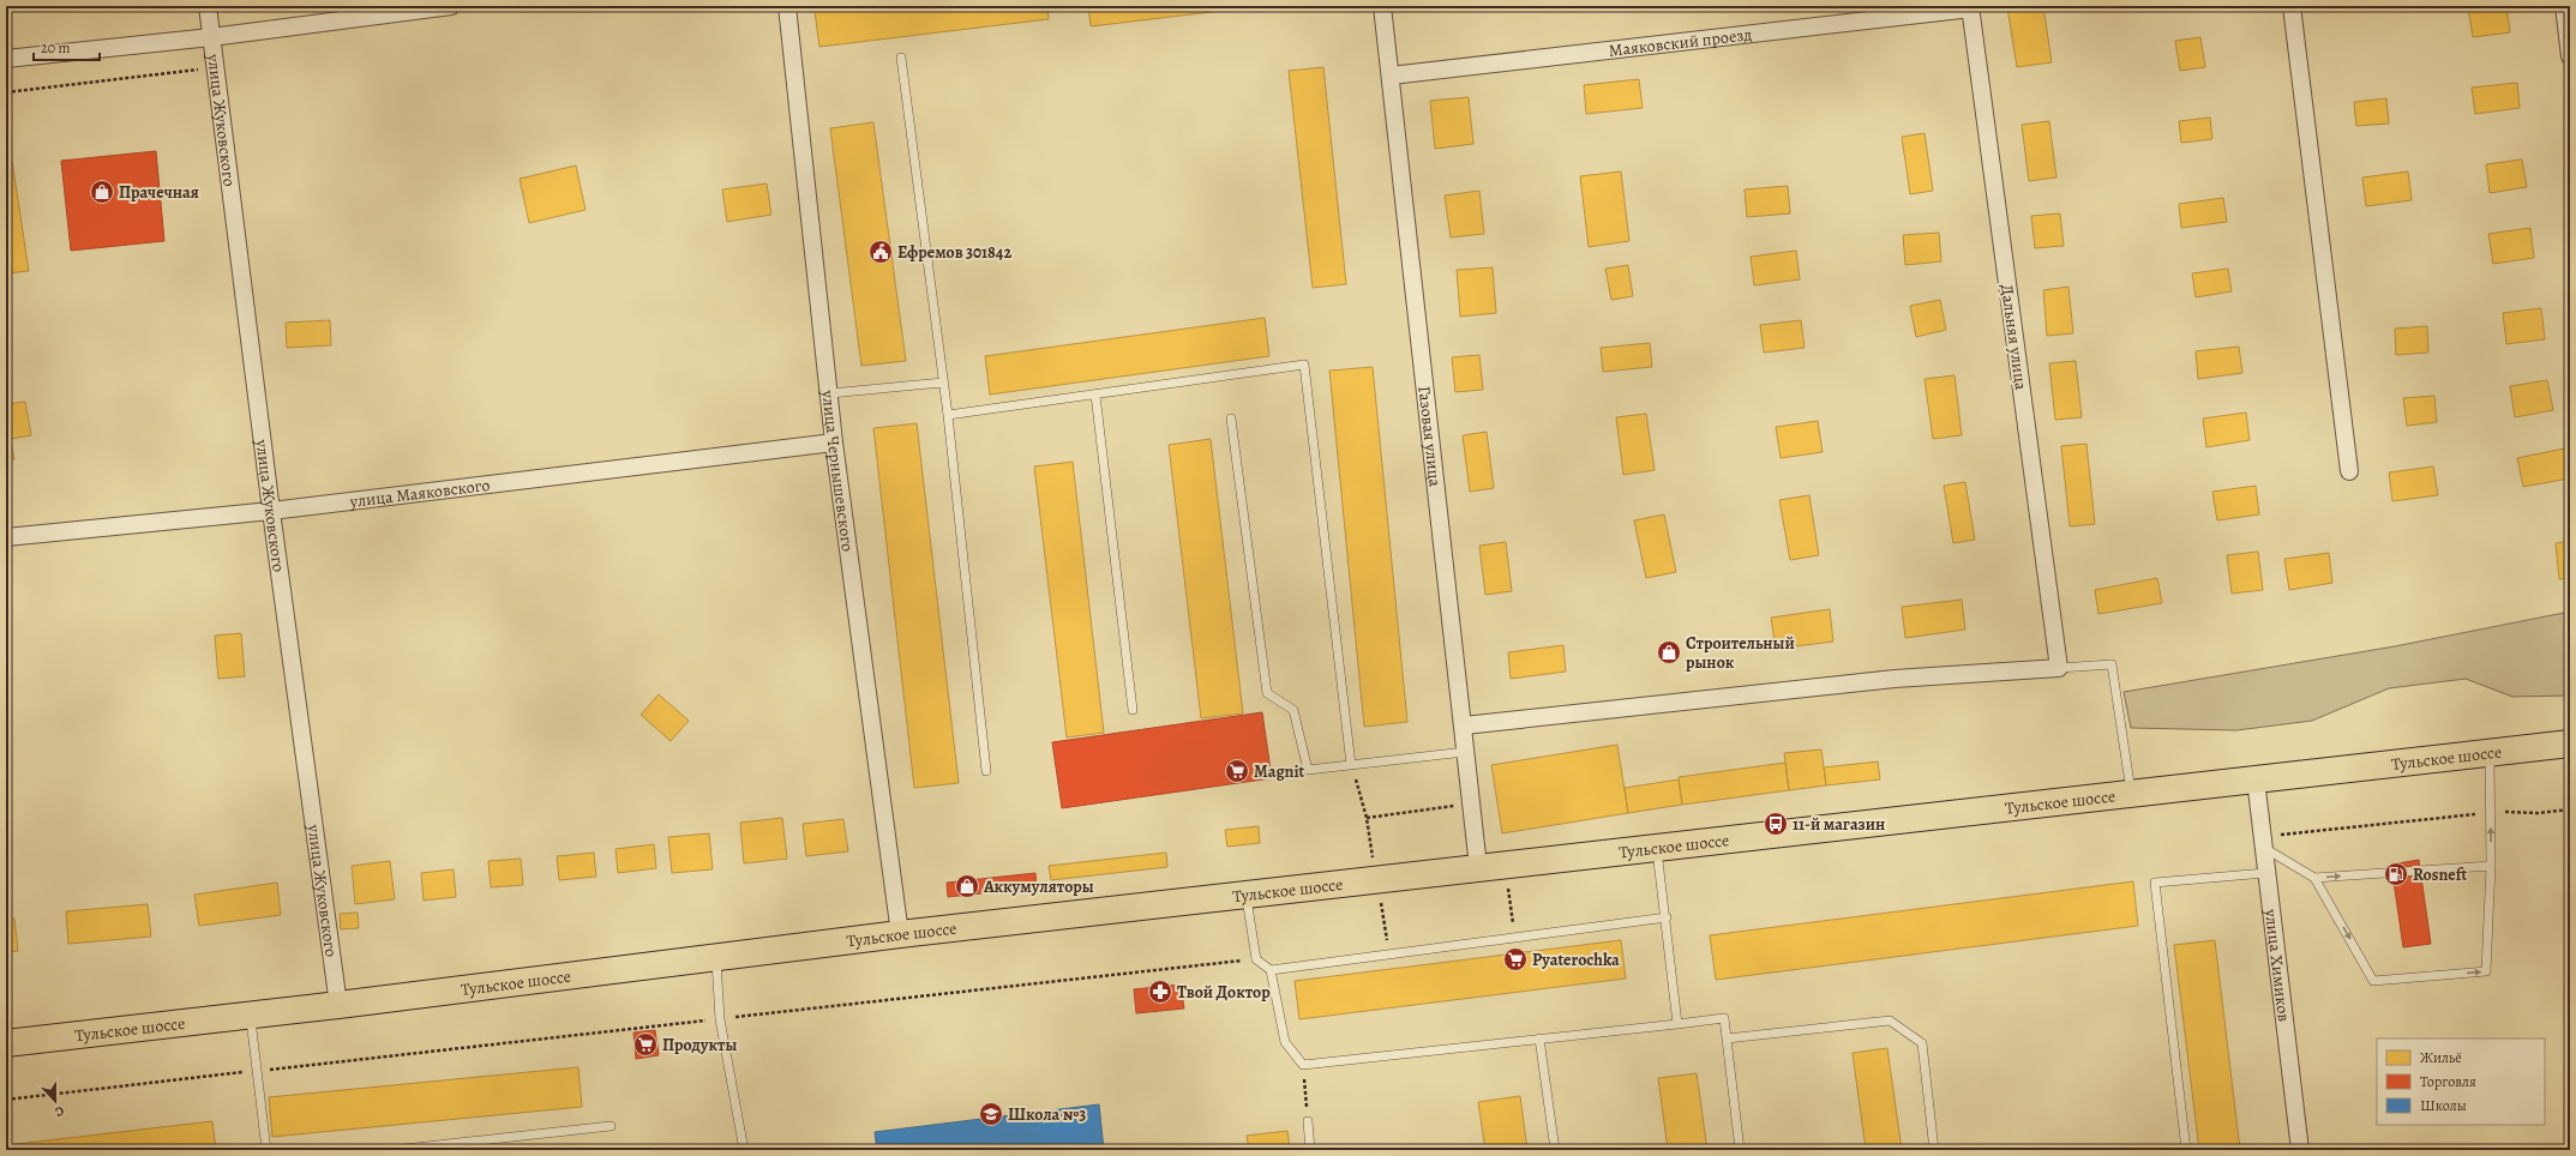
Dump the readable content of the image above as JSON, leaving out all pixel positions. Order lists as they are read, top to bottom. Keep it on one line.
{"streets":{"main road":["Тульское шоссе"],"street":["Маяковский проезд","улица Жуковского","Дальняя улица","Газовая улица","улица Чернышевского","улица Маяковского","улица Химиков"]},"crossings":[["Маяковский проезд","Дальняя улица"],["Маяковский проезд","Газовая улица"],["улица Жуковского","улица Маяковского"],["улица Жуковского","Тульское шоссе"],["Газовая улица","Тульское шоссе"],["улица Чернышевского","улица Маяковского"],["улица Чернышевского","Тульское шоссе"],["Тульское шоссе","улица Химиков"]],"places":{"shop":["Прачечная","Строительный рынок","Аккумуляторы"],"public building":["Ефремов 301842"],"supermarket":["Magnit","Pyaterochka","Продукты"],"bus stop":["11-й магазин"],"fuel station":["Rosneft"],"pharmacy":["Твой Доктор"],"school or university":["Школа №3"]},"legend":["Жильё","Торговля","Школы"],"scale_bar":"20 m","north":"bottom"}
